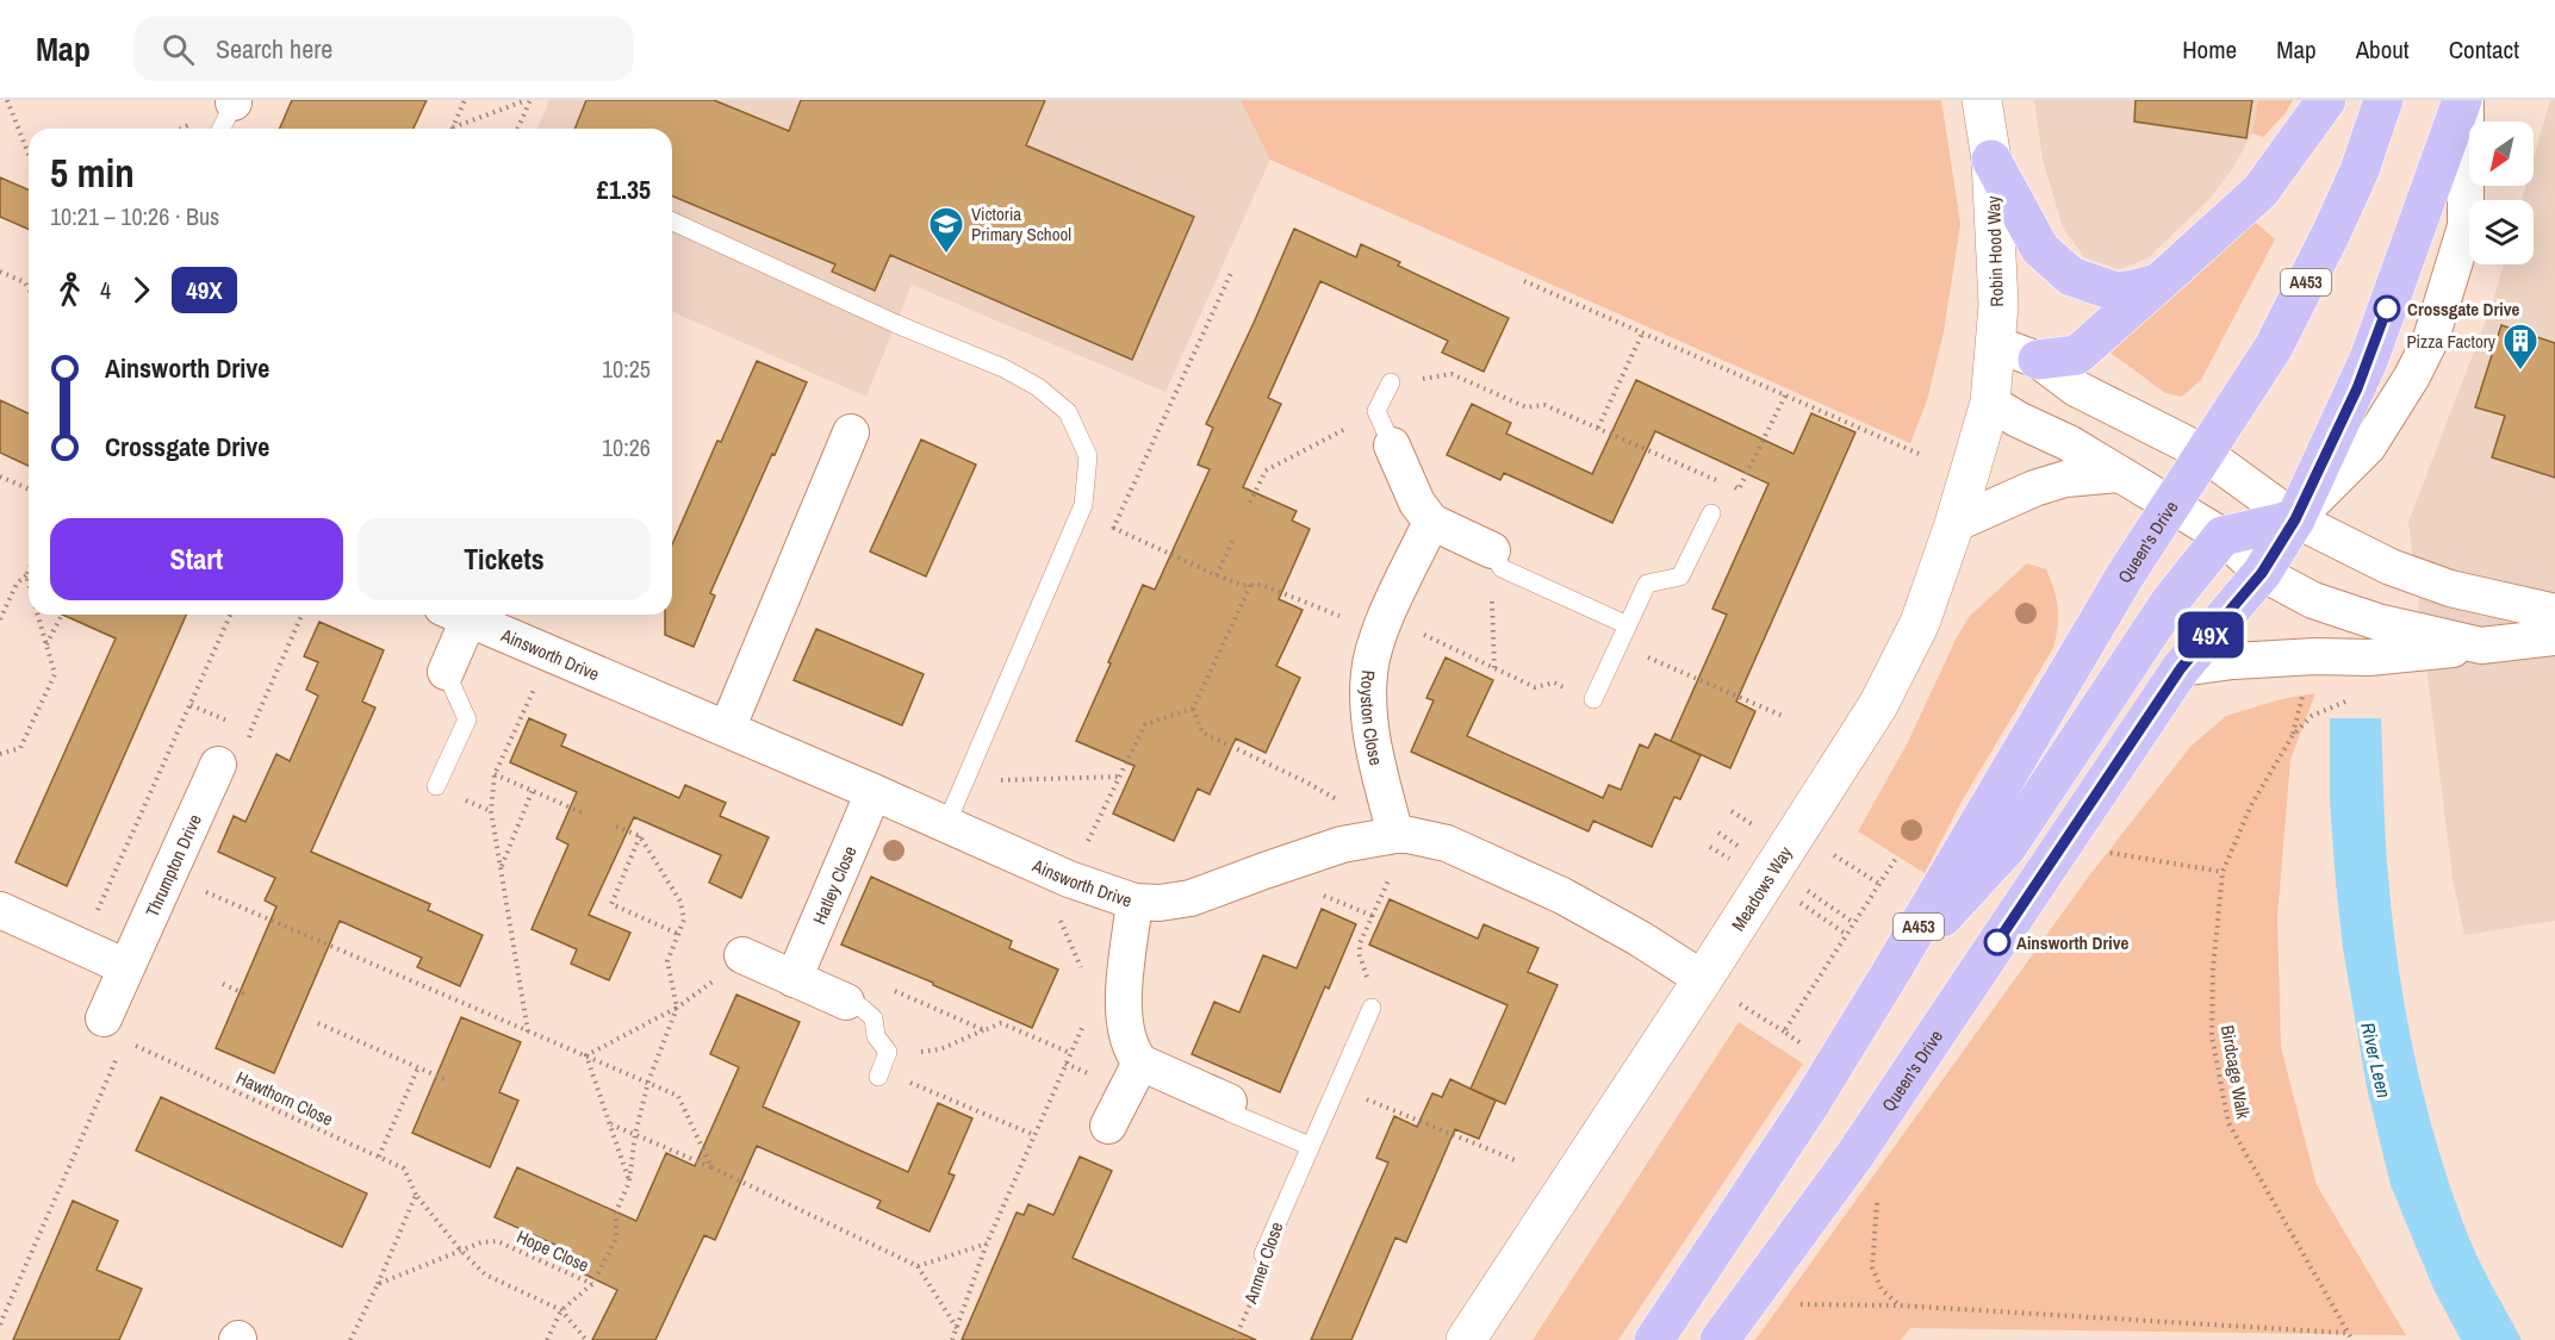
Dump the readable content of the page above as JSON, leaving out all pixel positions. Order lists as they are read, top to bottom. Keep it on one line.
{"streets":{"main road":["A453","Queen's Drive"],"street":["Robin Hood Way","Ainsworth Drive","Royston Close","Thrumpton Drive","Hatley Close","Meadows Way"],"lane":["Anmer Close"],"path":["Birdcage Walk","Hawthorn Close","Hope Close"]},"crossings":[["Robin Hood Way","Meadows Way"],["Ainsworth Drive","Royston Close"],["Ainsworth Drive","Hatley Close"],["Ainsworth Drive","Meadows Way"],["Thrumpton Drive","Hawthorn Close"],["Hawthorn Close","Hope Close"]],"water":["River Leen"],"places":{"school or university":["Victoria Primary School"],"other":["Crossgate Drive","Ainsworth Drive"],"building":["Pizza Factory"]},"lines":["bus line 49X"],"north":"bottom left","page":{"header":"Map","search":"Search here","nav":["Home","Map","About","Contact"],"on_map":"49X","heading":["5 min","10:21 – 10:26 · Bus","£1.35"],"legs":["4","49X"],"list":[{"name":"Ainsworth Drive","value":"10:25"},{"name":"Crossgate Drive","value":"10:26"}],"buttons":["Start","Tickets"]}}
